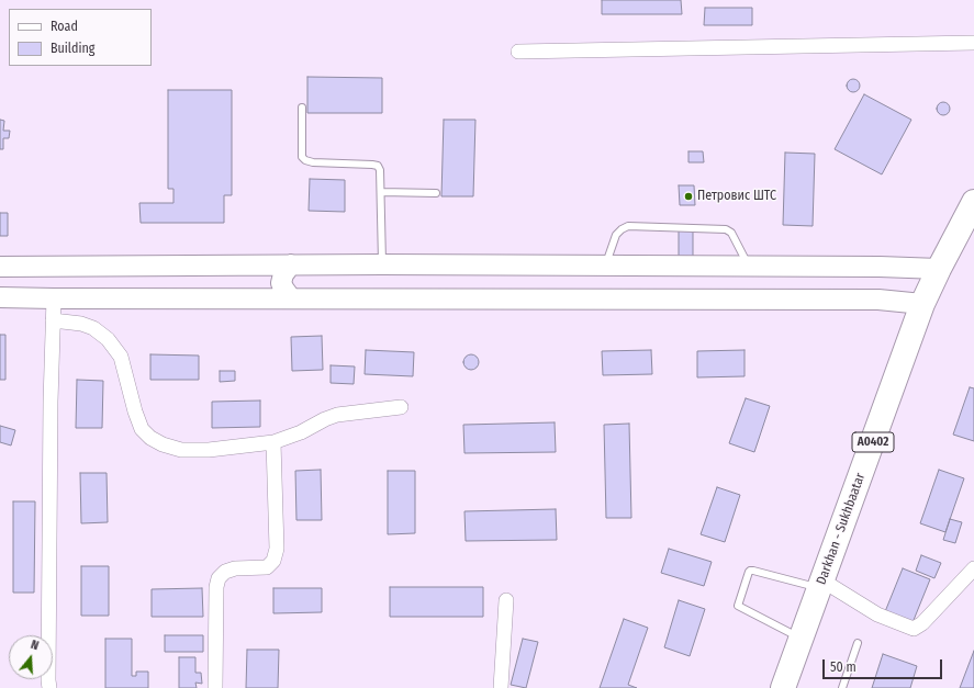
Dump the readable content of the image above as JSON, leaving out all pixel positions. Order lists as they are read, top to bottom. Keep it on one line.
{"streets":{"highway":["A0402","Darkhan - Sukhbaatar"]},"places":["Петровис ШТС"],"legend":["Road","Building"],"scale_bar":"50 m","north":"top"}
